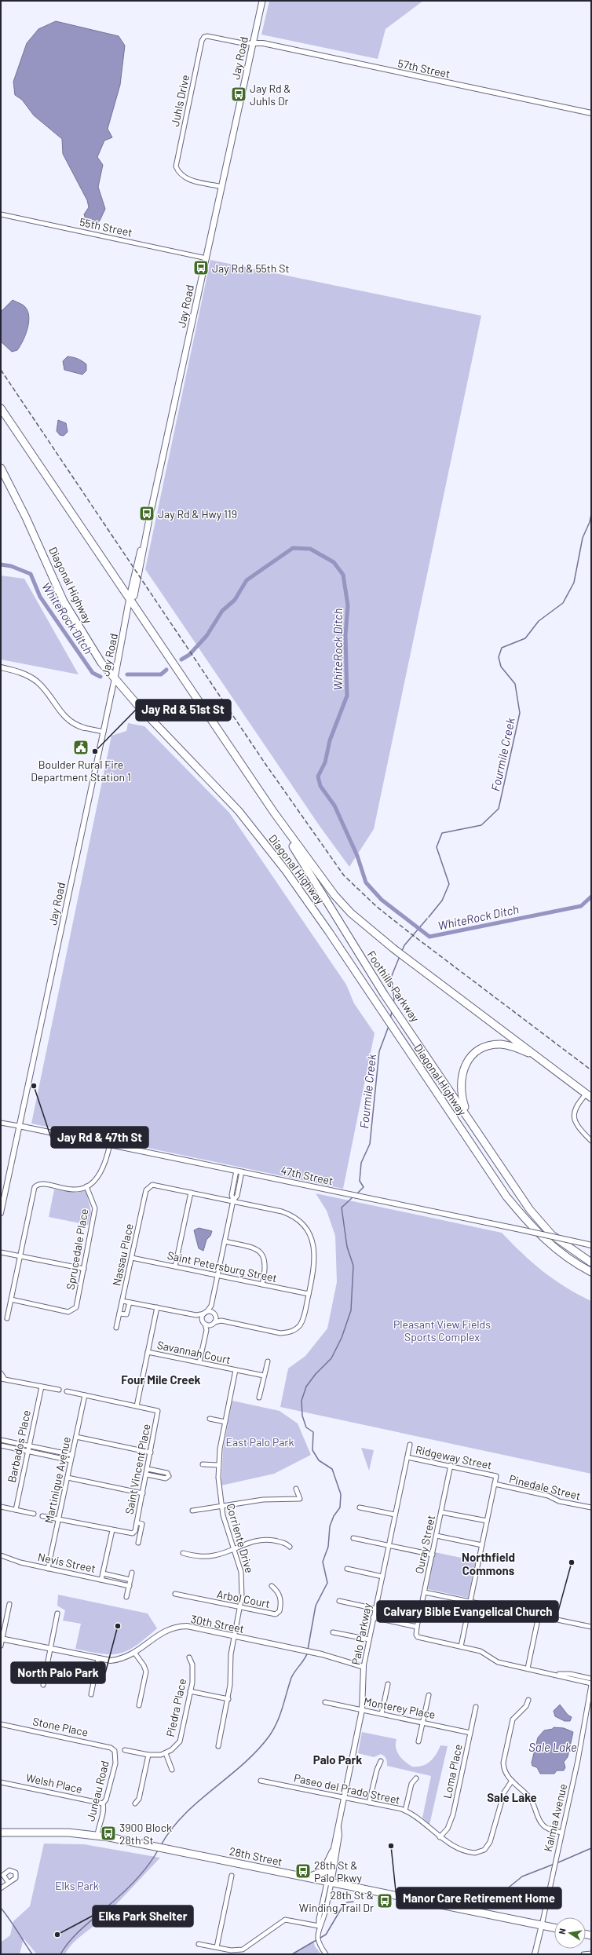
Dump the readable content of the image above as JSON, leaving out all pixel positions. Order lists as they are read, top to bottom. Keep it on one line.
{"streets":{"highway":["Diagonal Highway","Foothills Parkway","28th Street"],"main road":["Jay Road"],"street":["57th Street","Juhls Drive","55th Street","47th Street","Sprucedale Place","Nassau Place","Saint Petersburg Street","Savannah Court","Barbados Place","Ridgeway Street","Saint Vincent Place","Martinique Avenue","Pinedale Street","Corriente Drive","Ouray Street","Nevis Street","Arbol Court","30th Street","Palo Parkway","Piedra Place","Monterey Place","Stone Place","Loma Place","Welsh Place","Paseo del Prado Street","Juneau Road","Kalmia Avenue"]},"crossings":[["Jay Road","57th Street"],["Jay Road","Juhls Drive"],["Jay Road","55th Street"],["Jay Road","Diagonal Highway"],["Jay Road","47th Street"],["57th Street","Juhls Drive"],["Nassau Place","Saint Petersburg Street"],["Savannah Court","Corriente Drive"],["Ridgeway Street","Pinedale Street"],["Ridgeway Street","Ouray Street"],["Ridgeway Street","Palo Parkway"],["Martinique Avenue","Nevis Street"],["Corriente Drive","Arbol Court"],["Corriente Drive","30th Street"],["30th Street","Palo Parkway"],["Palo Parkway","Monterey Place"],["Palo Parkway","Paseo del Prado Street"],["Palo Parkway","28th Street"],["Monterey Place","Loma Place"],["Stone Place","Juneau Road"],["Loma Place","Paseo del Prado Street"],["Welsh Place","Juneau Road"],["Juneau Road","28th Street"],["Kalmia Avenue","28th Street"]],"districts":["Four Mile Creek","Northfield Commons","Palo Park","Sale Lake"],"water":["WhiteRock Ditch","Fourmile Creek","Sale Lake"],"parks":["Pleasant View Fields Sports Complex","East Palo Park","Elks Park"],"places":{"bus stop":["Jay Rd & Juhls Dr","Jay Rd & 55th St","Jay Rd & Hwy 119","3900 Block 28th St","28th St & Palo Pkwy","28th St & Winding Trail Dr"],"public building":["Boulder Rural Fire Department Station 1"],"other":["Jay Rd & 51st St","Jay Rd & 47th St","Calvary Bible Evangelical Church","North Palo Park","Manor Care Retirement Home","Elks Park Shelter"]},"north":"left"}
